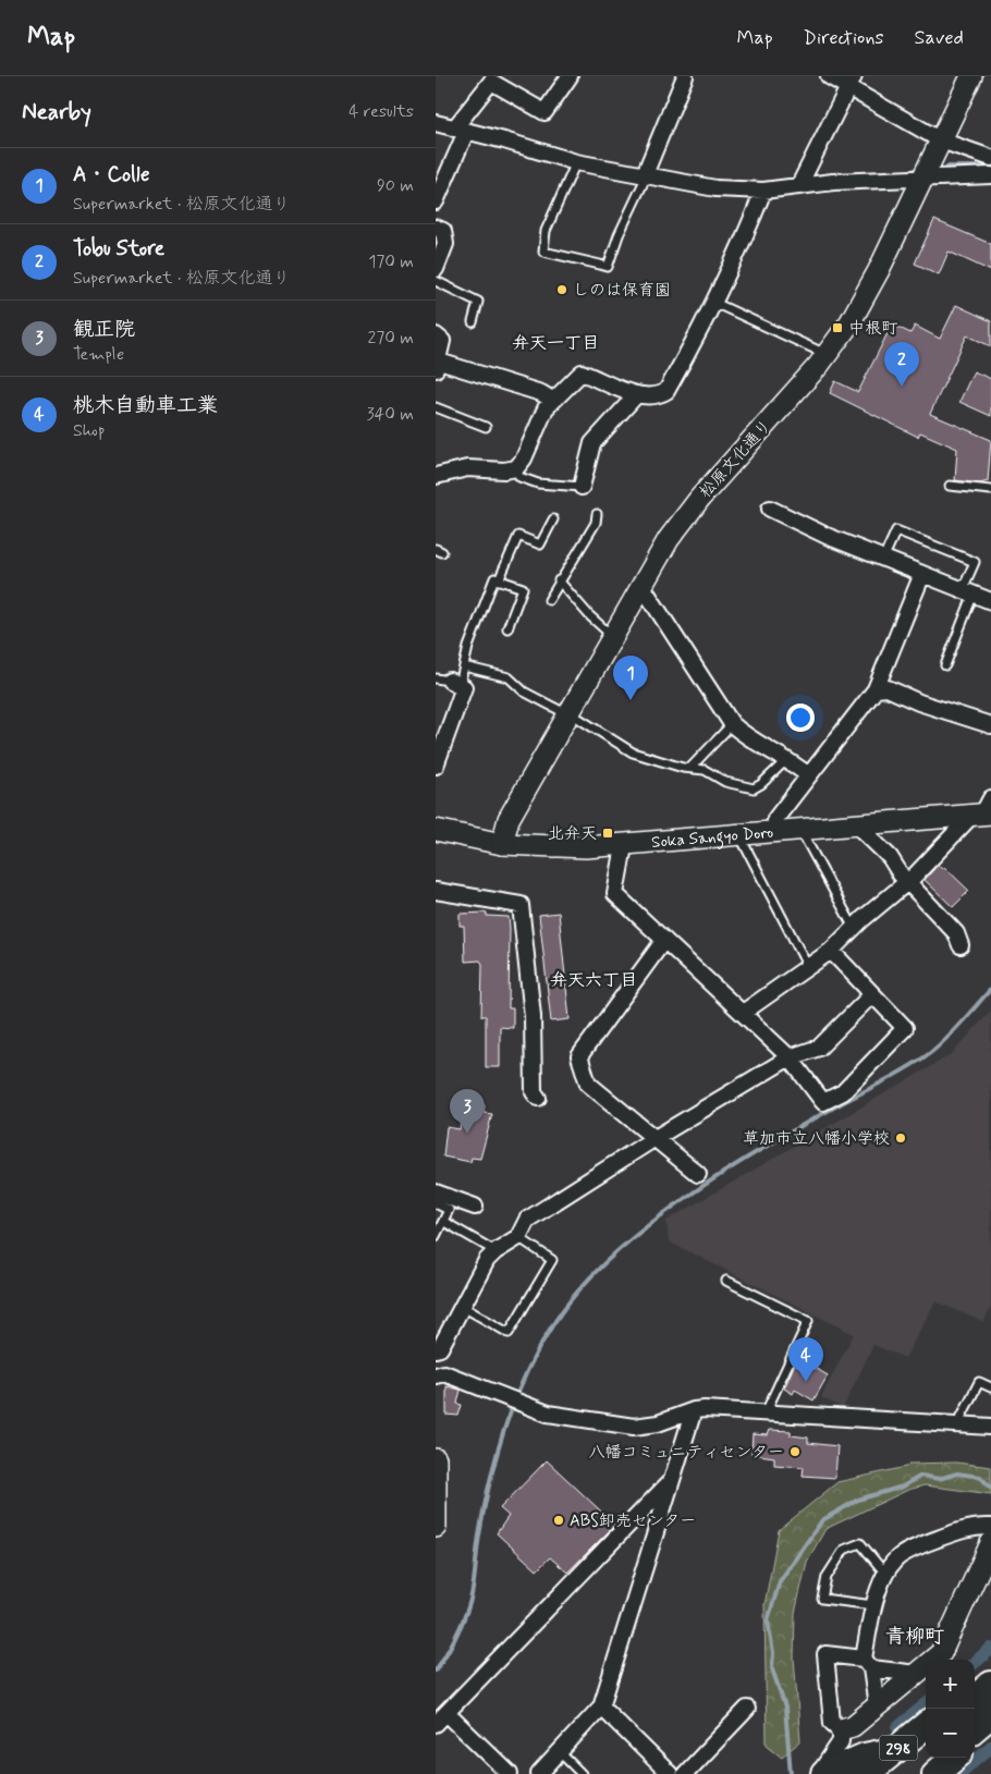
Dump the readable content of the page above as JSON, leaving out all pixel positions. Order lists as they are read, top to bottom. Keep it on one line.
{"streets":{"highway":["298"],"street":["松原文化通り","Soka Sangyo Doro"]},"crossings":[["松原文化通り","Soka Sangyo Doro"]],"districts":["弁天一丁目","弁天六丁目","青柳町"],"places":{"other":["しのは保育園","草加市立八幡小学校","八幡コミュニティセンター","ABS卸売センター"],"transit":["中根町","北弁天"]},"page":{"header":"Map","nav":["Map","Directions","Saved"],"heading":["Nearby","4 results"],"list":[{"mark":"1","name":"A・Colle","note":"Supermarket · 松原文化通り","value":"90 m"},{"mark":"2","name":"Tobu Store","note":"Supermarket · 松原文化通り","value":"170 m"},{"mark":"3","name":"観正院","note":"Temple","value":"270 m"},{"mark":"4","name":"桃木自動車工業","note":"Shop","value":"340 m"}],"pins":["2","1","3","4"],"map_buttons":["+","−"]}}
